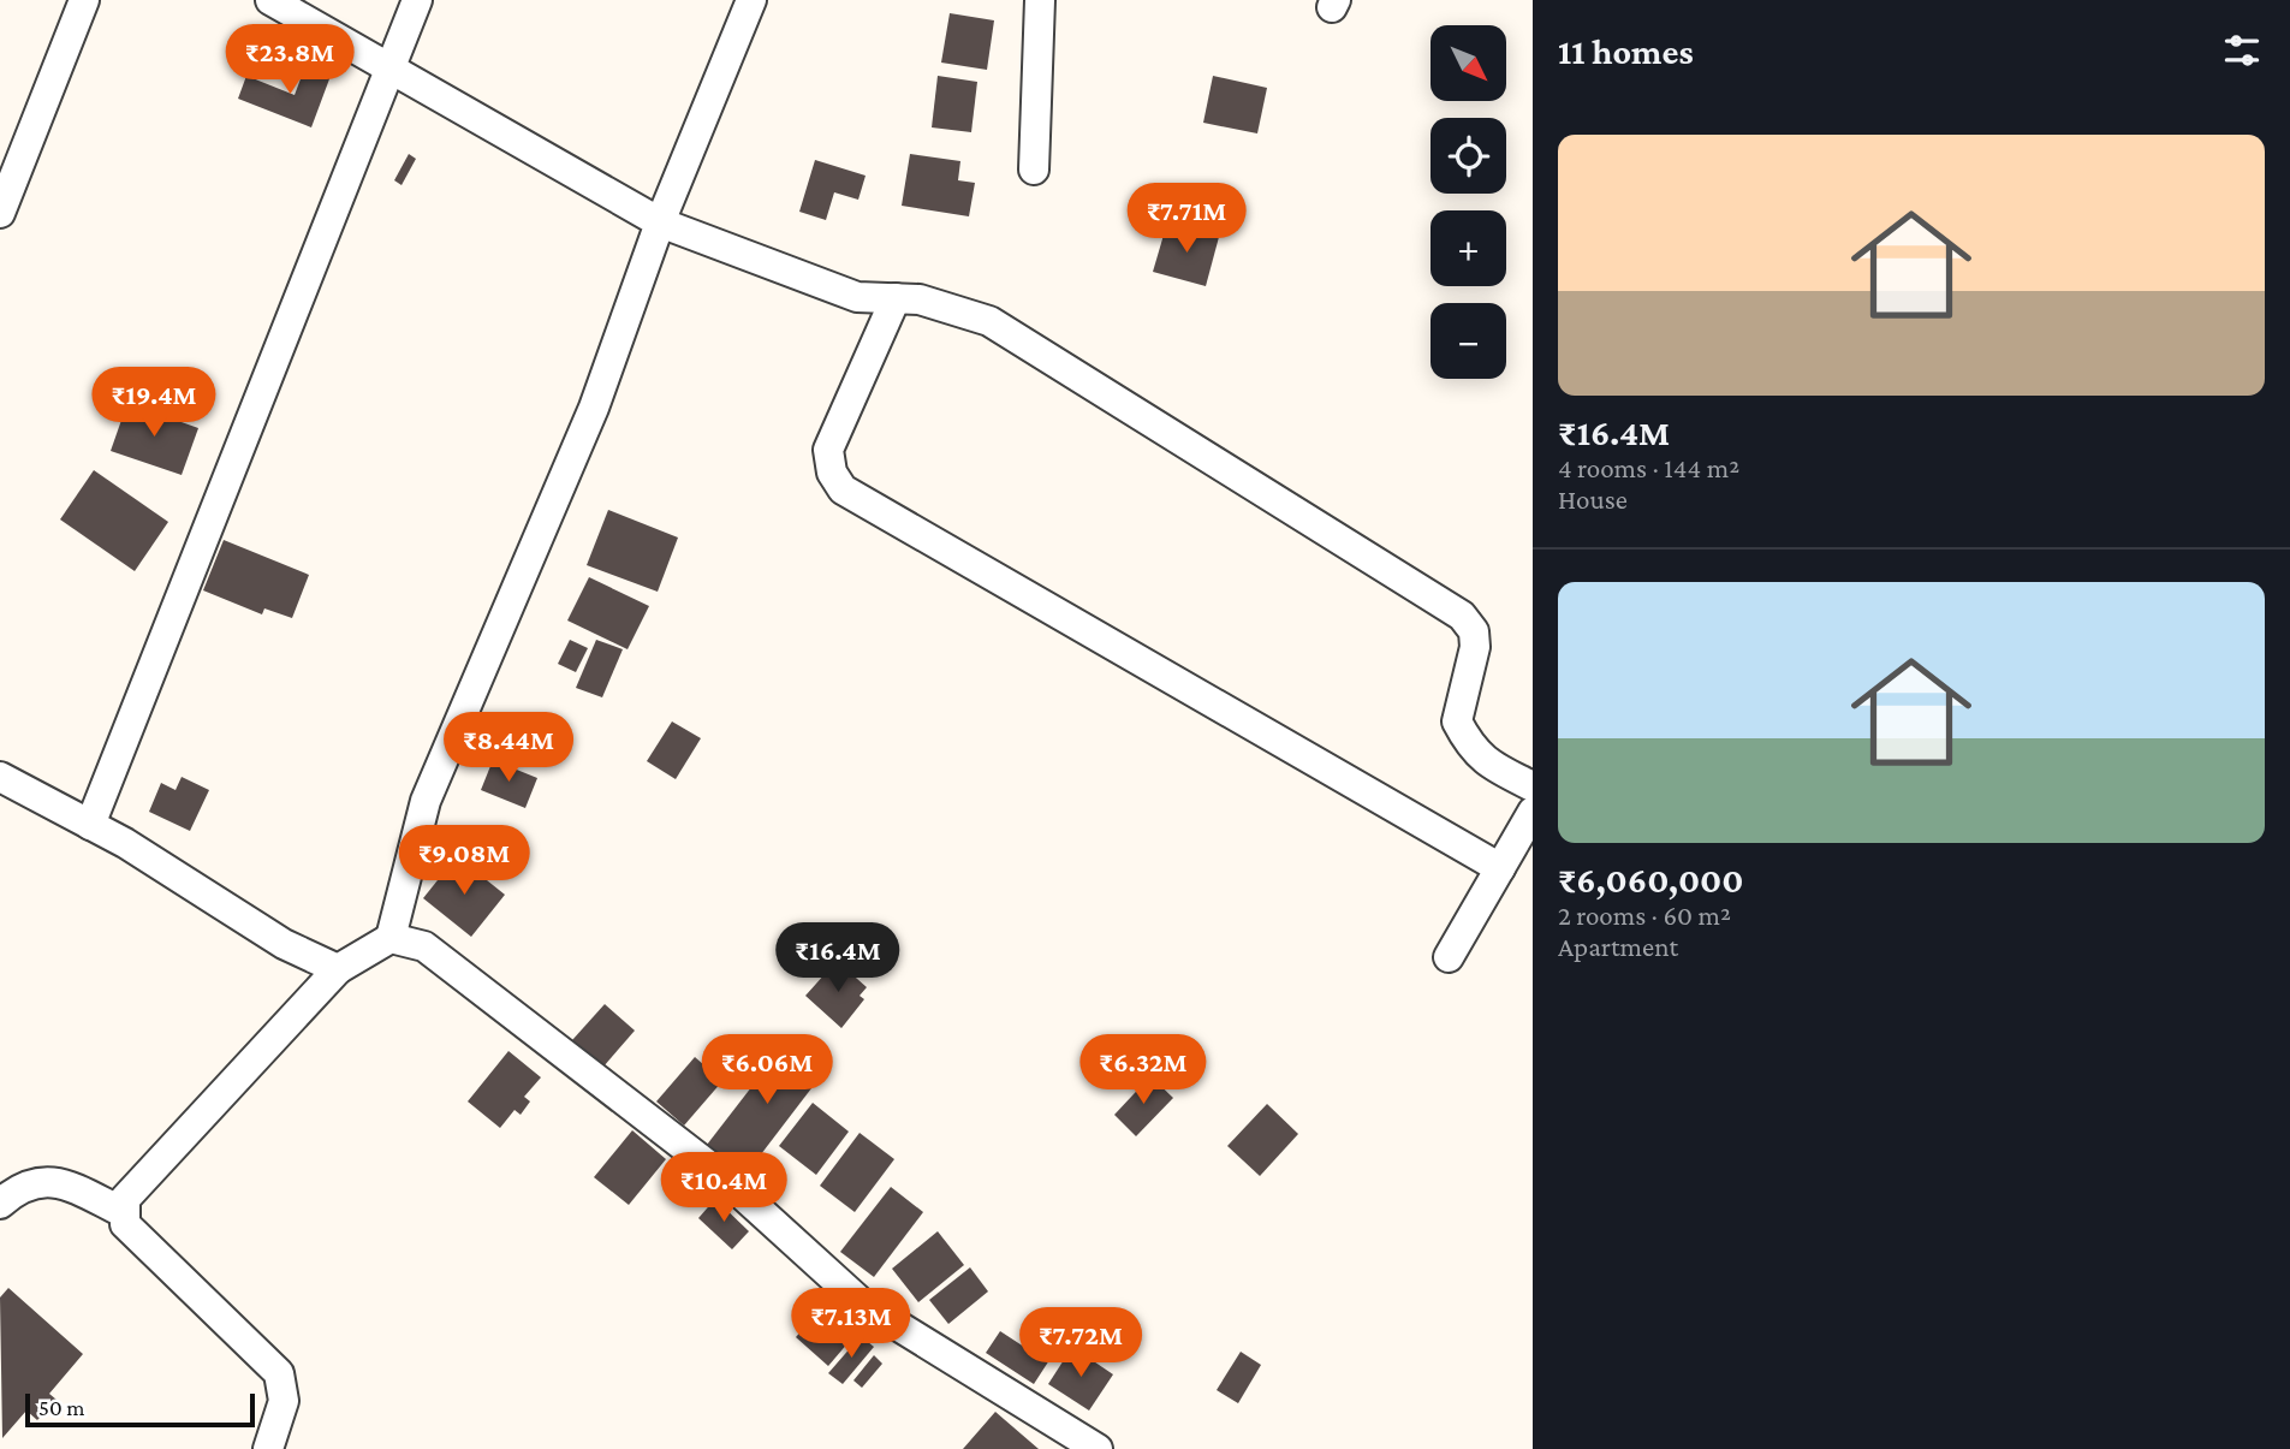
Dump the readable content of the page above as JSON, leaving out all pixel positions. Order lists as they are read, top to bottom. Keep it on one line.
{"scale_bar":"50 m","north":"bottom right","page":{"heading":"11 homes","price":["₹23.8M","₹7.71M","₹19.4M","₹8.44M","₹9.08M","₹16.4M","₹6.06M","₹6.32M","₹10.4M","₹7.13M","₹7.72M"],"map_buttons":["+","−"],"list":[{"name":"₹16.4M","note":"4 rooms · 144 m² · House"},{"name":"₹6,060,000","note":"2 rooms · 60 m² · Apartment"}],"scale":"50 m"}}
